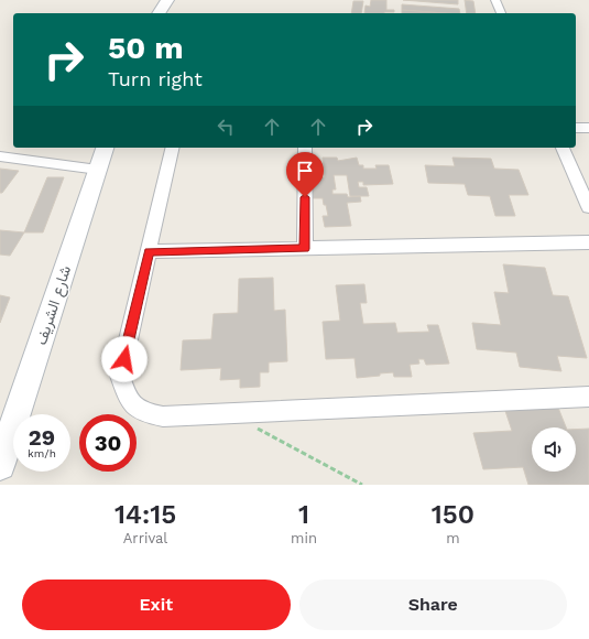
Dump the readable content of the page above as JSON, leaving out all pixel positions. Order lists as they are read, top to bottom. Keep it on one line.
{"streets":{"main road":["شارع الشريف"]},"page":{"turn":["50 m","Turn right"],"speed":"29 km/h","limit":"30","eta":["14:15","Arrival","1","min","150","m"],"buttons":["Exit","Share"]}}
